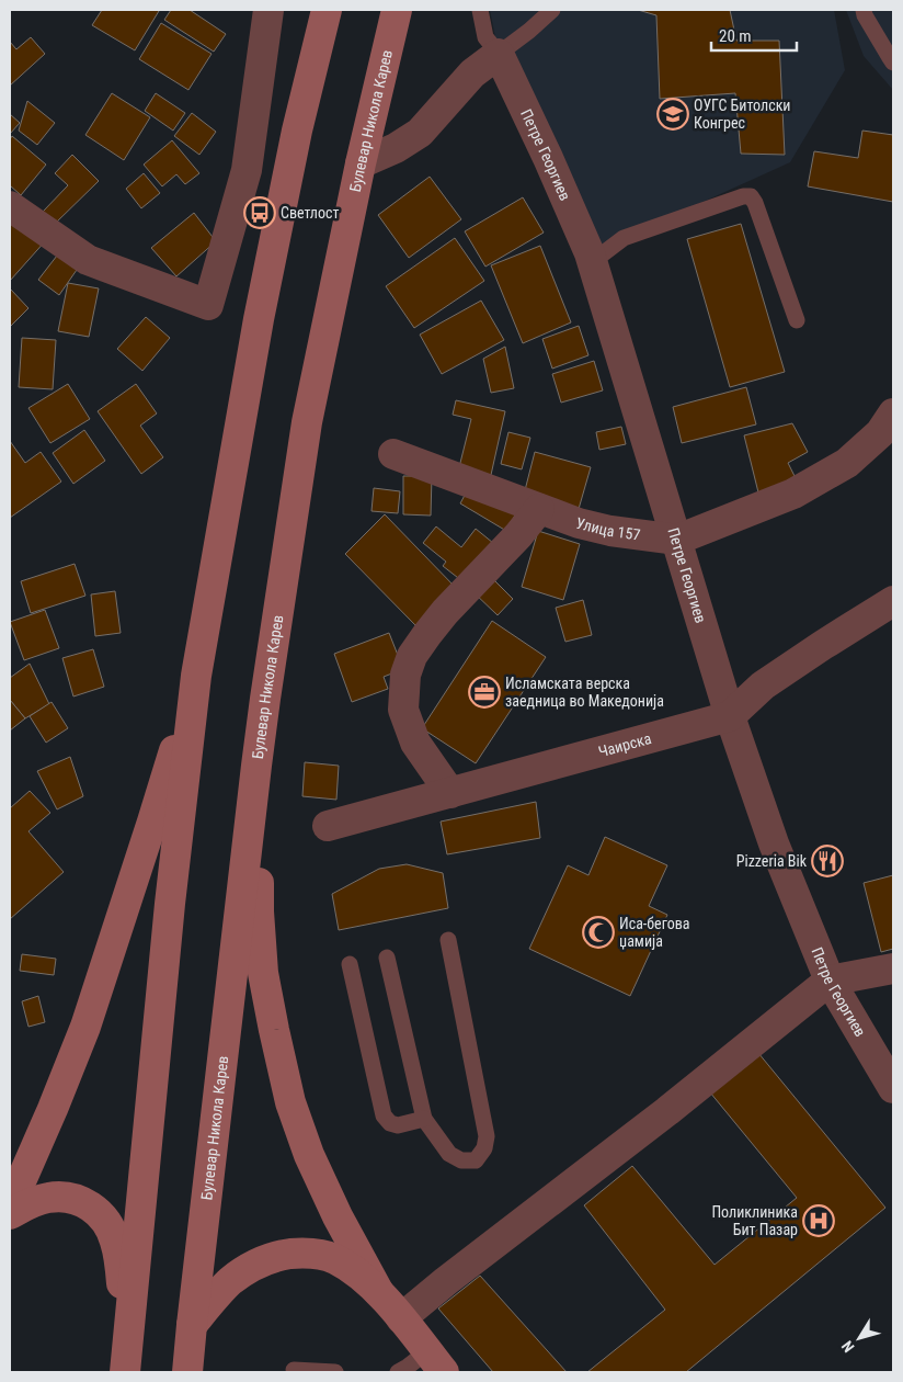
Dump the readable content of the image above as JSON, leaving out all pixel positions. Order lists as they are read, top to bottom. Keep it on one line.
{"streets":{"street":["Булевар Никола Карев","Петре Георгиев","Улица 157","Чаирска"]},"crossings":[["Петре Георгиев","Улица 157"],["Петре Георгиев","Чаирска"]],"places":{"school or university":["ОУГС Битолски Конгрес"],"bus stop":["Светлост"],"office":["Исламската верска заедница во Македонија"],"restaurant":["Pizzeria Bik"],"mosque":["Иса-бегова џамија"],"hospital":["Поликлиника Бит Пазар"]},"scale_bar":"20 m","north":"bottom left"}
